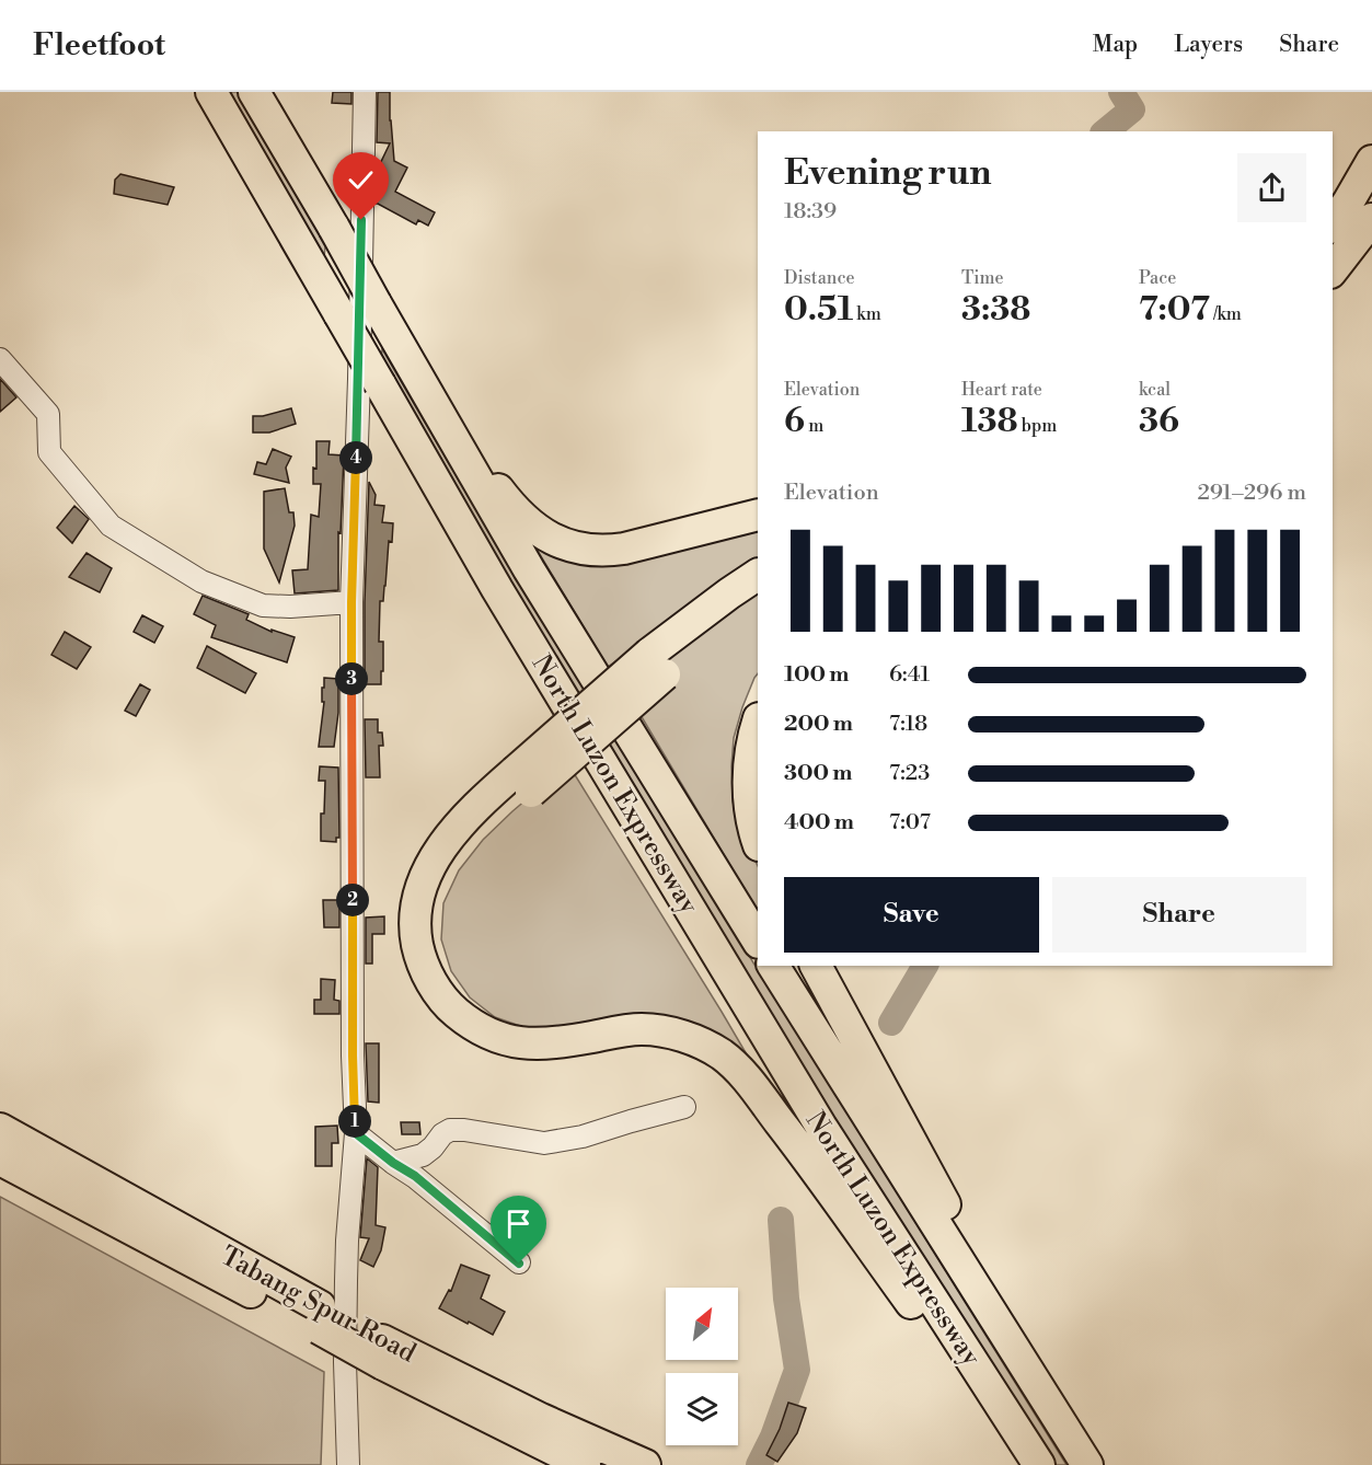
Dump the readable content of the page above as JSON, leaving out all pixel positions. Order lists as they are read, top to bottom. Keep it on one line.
{"streets":{"highway":["North Luzon Expressway","Tabang Spur Road"]},"north":"top right","page":{"header":"Fleetfoot","nav":["Map","Layers","Share"],"heading":["Evening run","18:39"],"stats":[["Distance","0.51 km"],["Time","3:38"],["Pace","7:07 /km"],["Elevation","6 m"],["Heart rate","138 bpm"],["kcal","36"]],"pins":["4","3","2","1"],"chart":["Elevation","291–296 m"],"list":[{"name":"100 m","note":"6:41"},{"name":"200 m","note":"7:18"},{"name":"300 m","note":"7:23"},{"name":"400 m","note":"7:07"}],"buttons":["Save","Share"]}}
